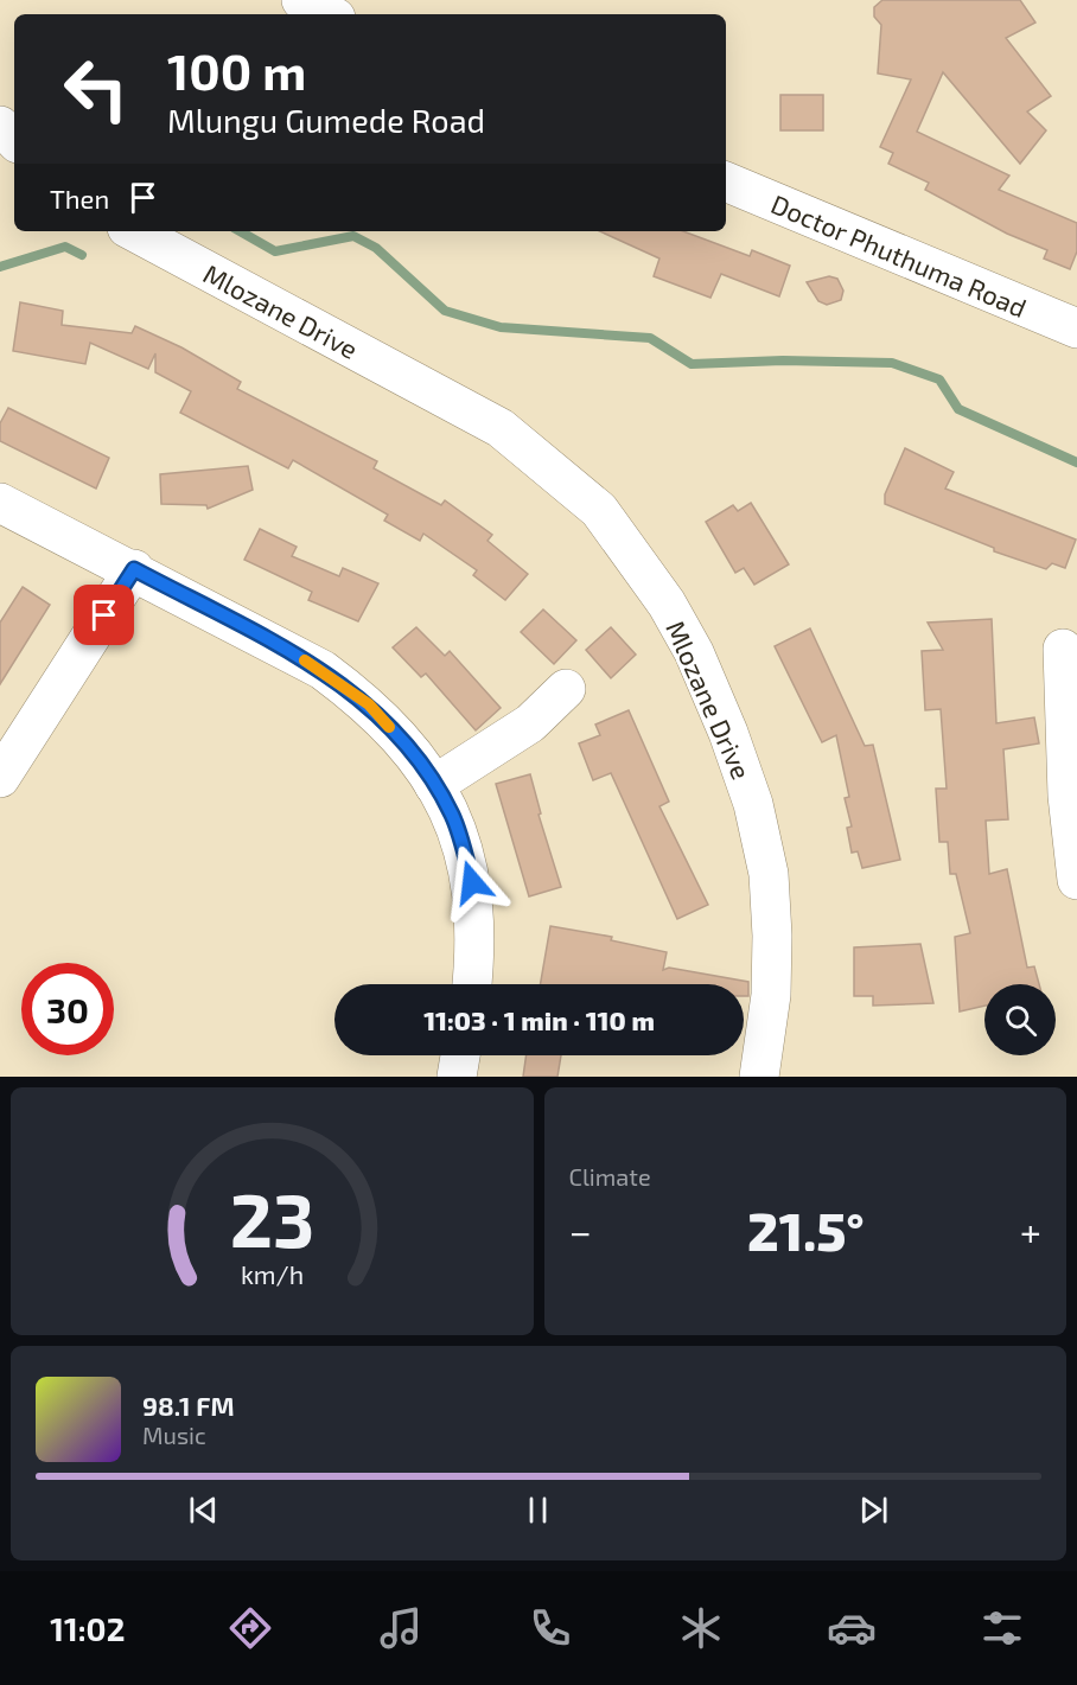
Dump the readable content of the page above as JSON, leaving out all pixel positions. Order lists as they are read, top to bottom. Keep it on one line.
{"streets":{"street":["Doctor Phuthuma Road","Mlozane Drive"]},"page":{"turn":["100 m","Mlungu Gumede Road"],"then":"Then","limit":"30","trip":"11:03 · 1 min · 110 m","tile":"Climate","heat":["−","21.5°","+"],"song":["98.1 FM","Music"],"tabs":"11:02","gauge":["23","km/h"]}}
